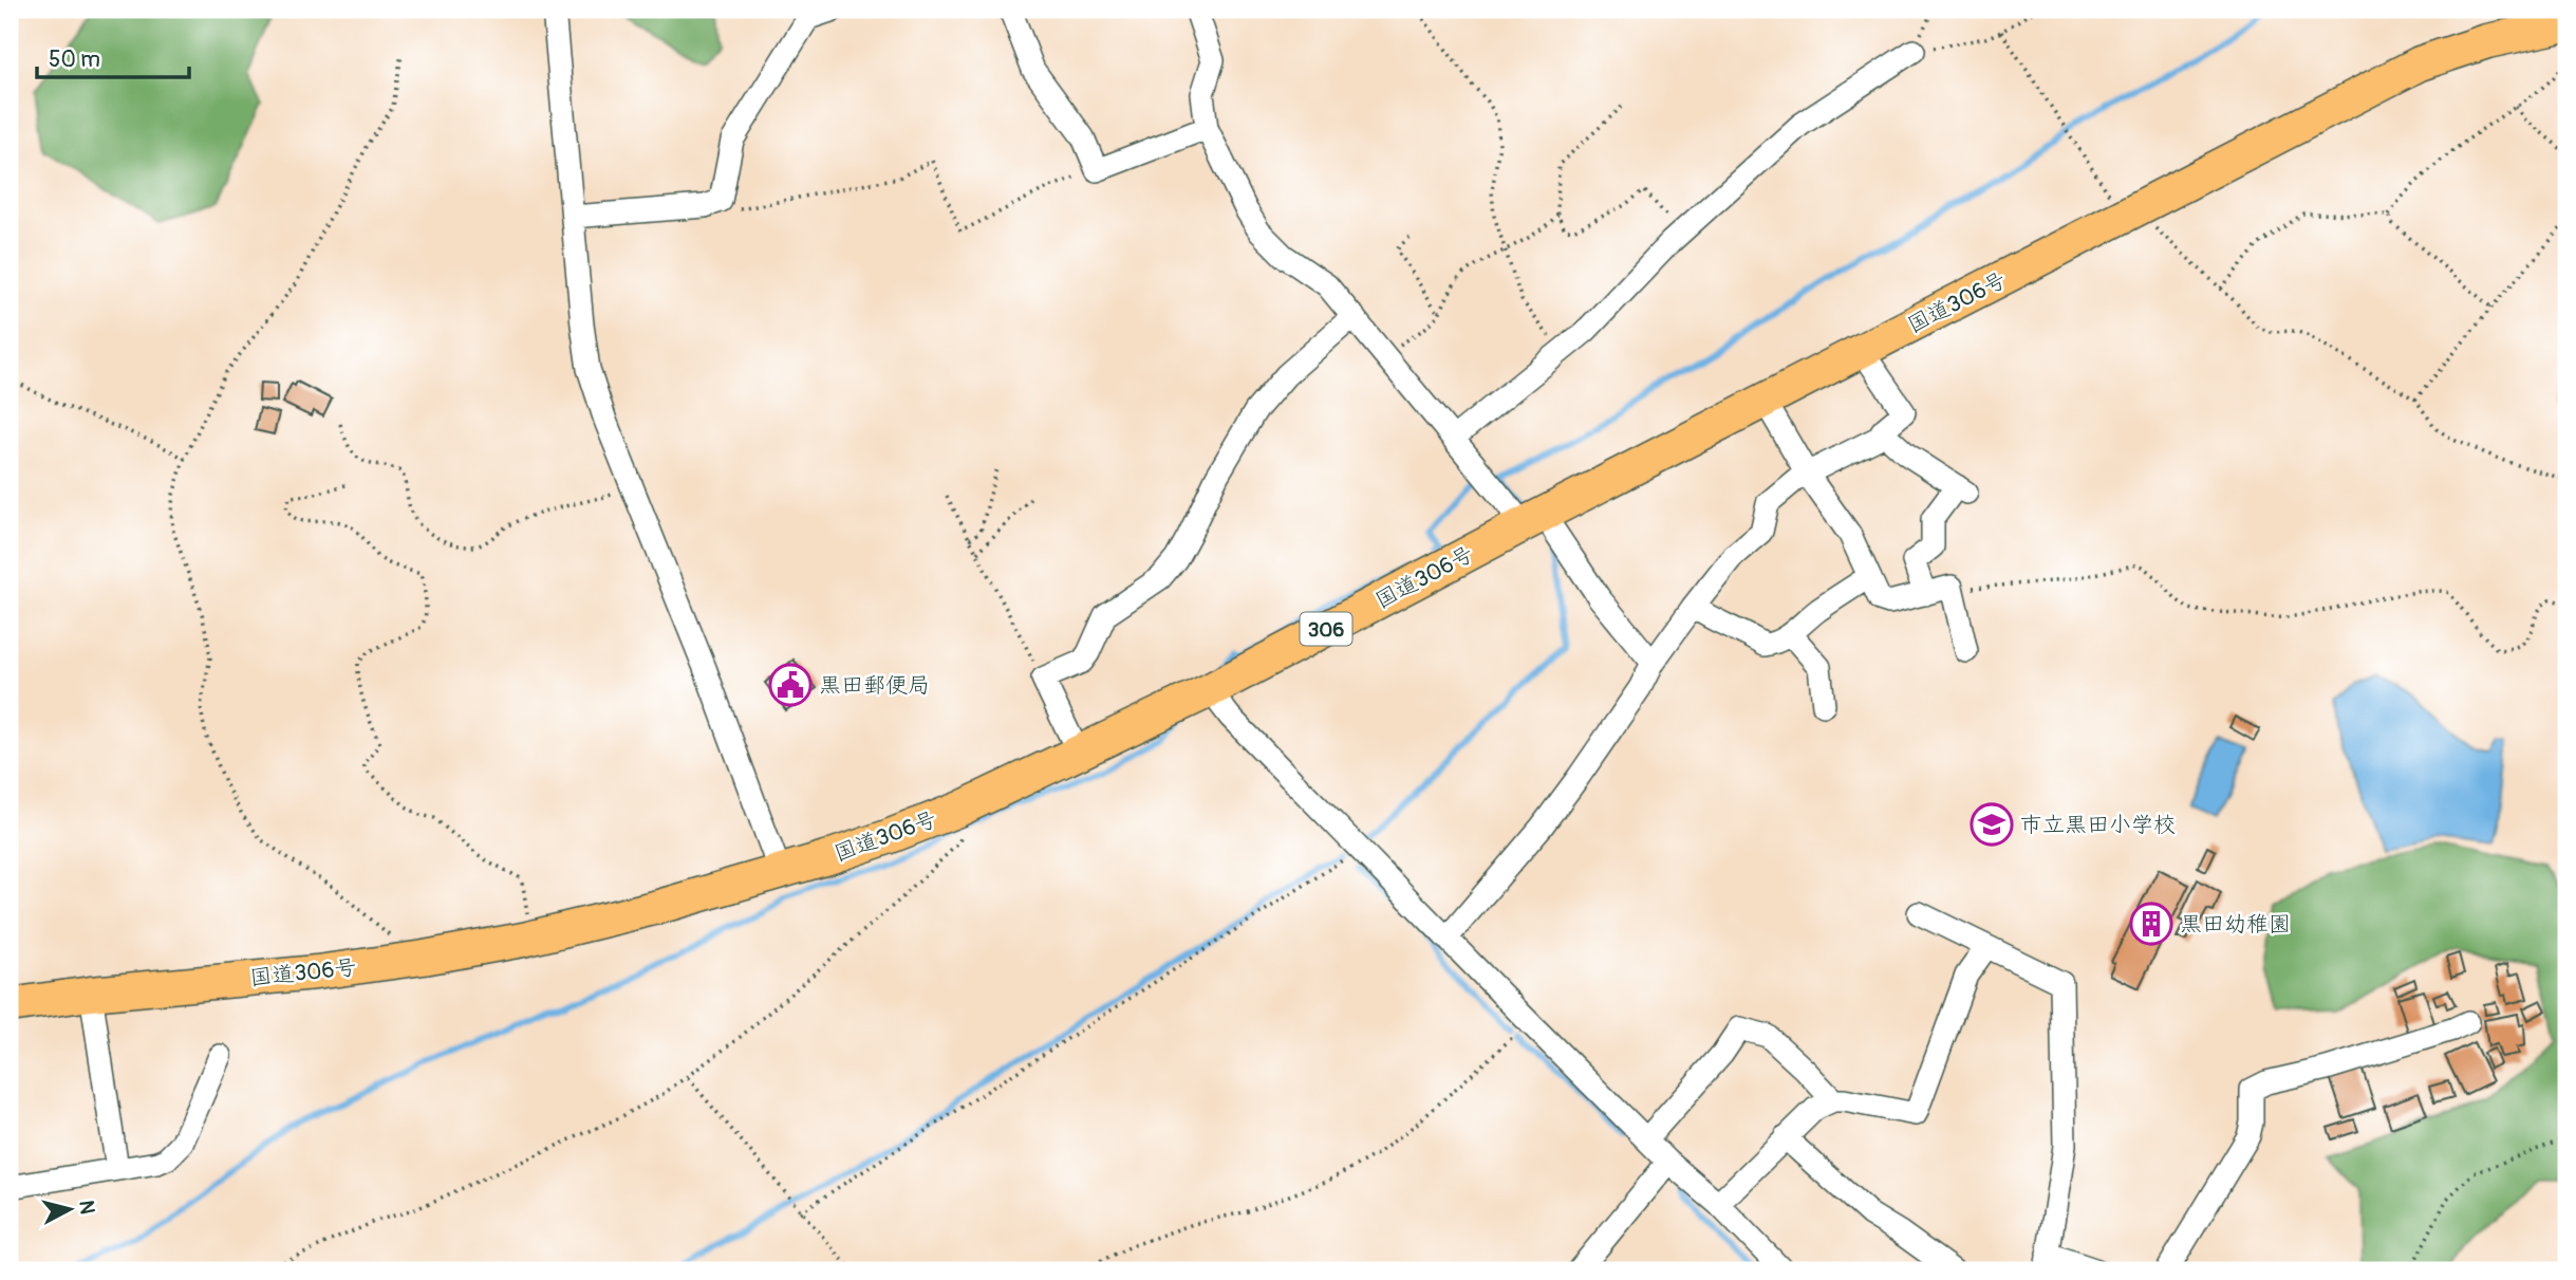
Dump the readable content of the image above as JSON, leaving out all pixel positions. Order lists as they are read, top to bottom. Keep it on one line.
{"streets":{"highway":["国道306号","306"]},"places":{"public building":["黒田郵便局"],"school or university":["市立黒田小学校"],"building":["黒田幼稚園"]},"scale_bar":"50 m","north":"right"}
